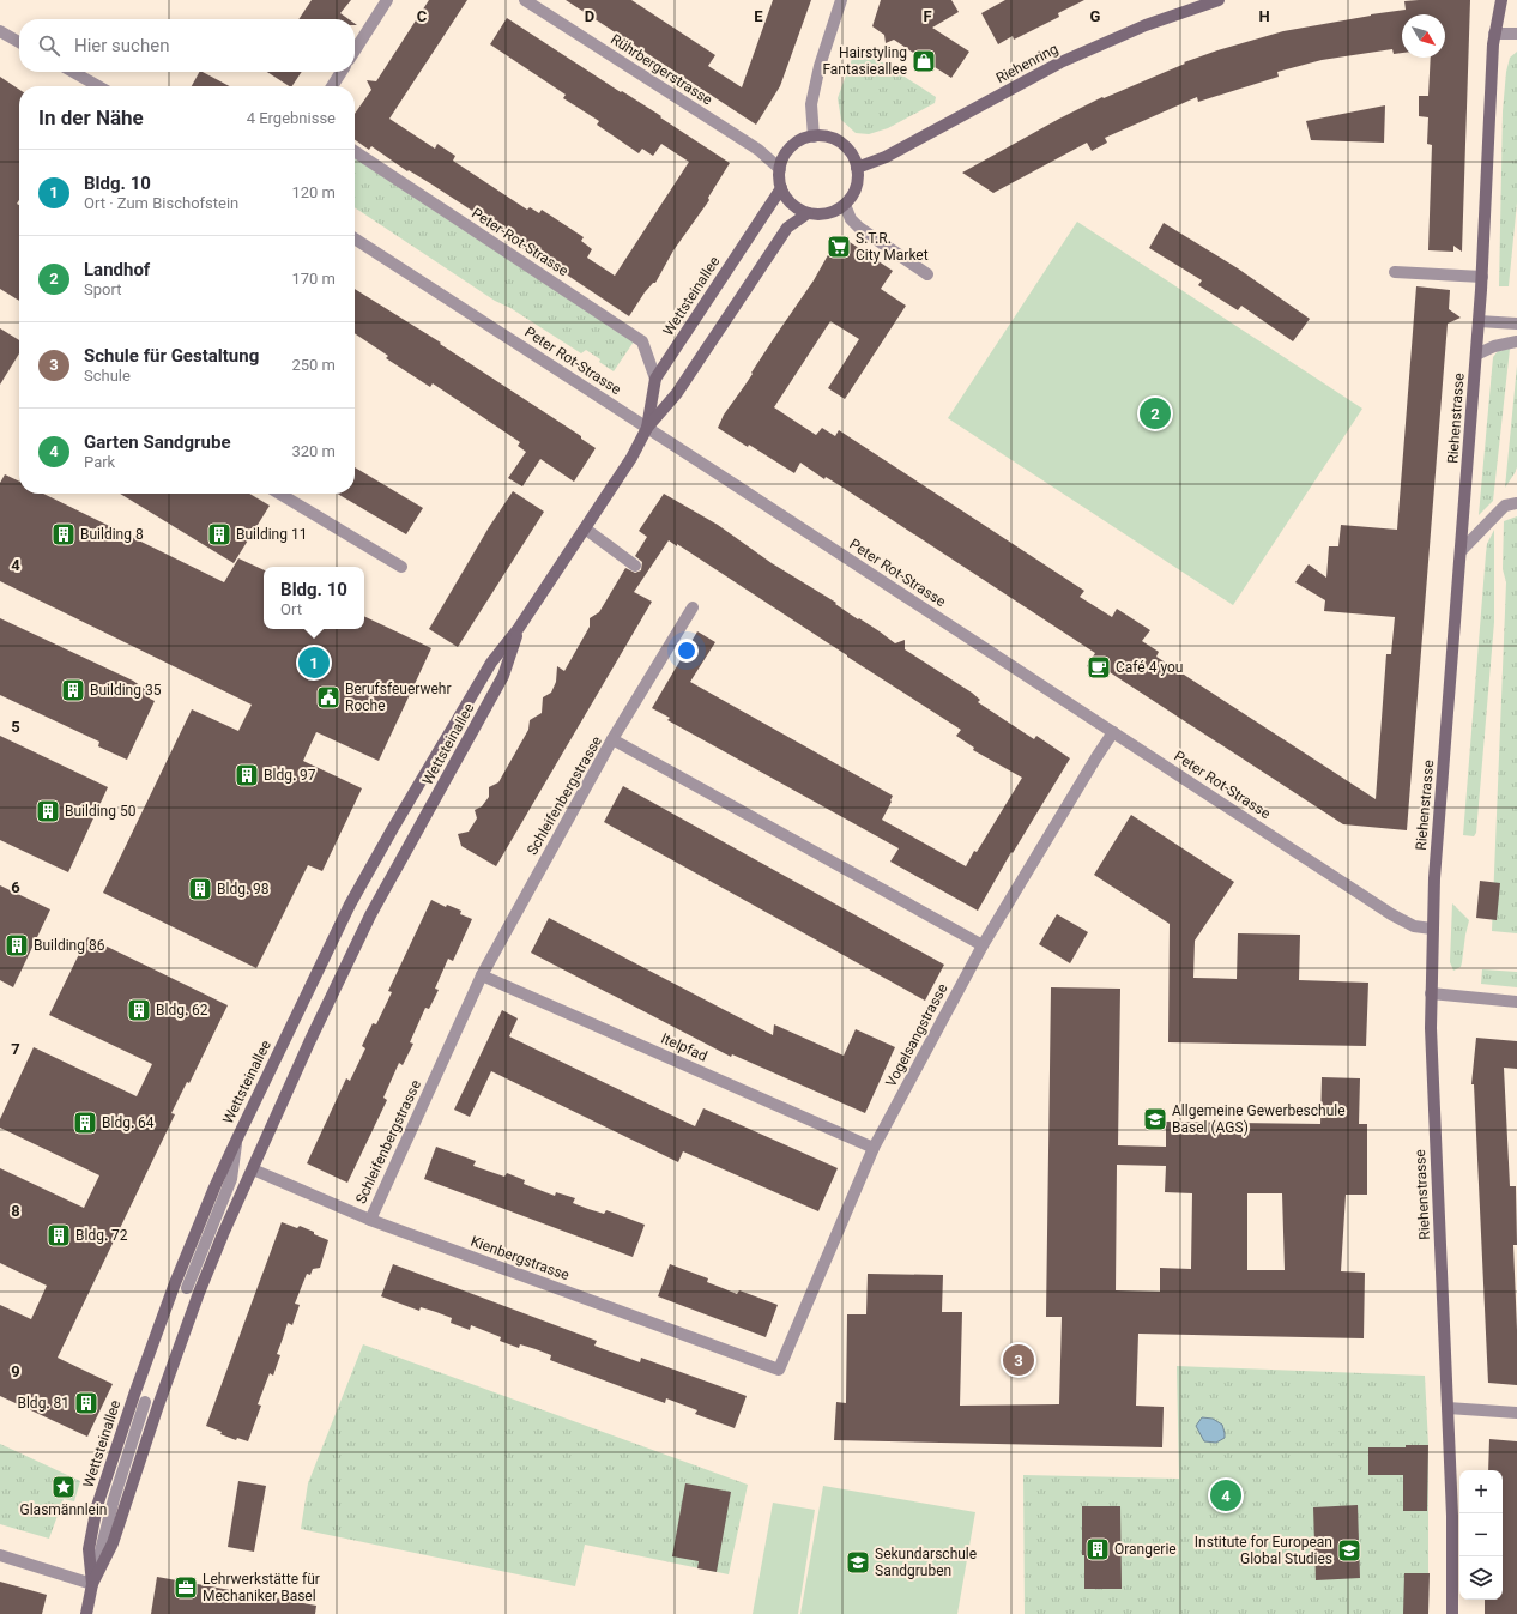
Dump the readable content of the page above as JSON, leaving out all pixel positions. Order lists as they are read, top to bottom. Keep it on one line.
{"streets":{"main road":["Riehenring","Wettsteinallee","Riehenstrasse"],"street":["Rührbergerstrasse","Peter-Rot-Strasse","Peter Rot-Strasse","Schleifenbergstrasse","Vogelsangstrasse","Itelpfad","Kienbergstrasse"]},"crossings":[["Riehenring","Rührbergerstrasse"],["Riehenring","Wettsteinallee"],["Rührbergerstrasse","Wettsteinallee"],["Peter-Rot-Strasse","Wettsteinallee"],["Wettsteinallee","Peter Rot-Strasse"],["Wettsteinallee","Kienbergstrasse"],["Peter Rot-Strasse","Riehenstrasse"],["Peter Rot-Strasse","Vogelsangstrasse"],["Schleifenbergstrasse","Vogelsangstrasse"],["Schleifenbergstrasse","Itelpfad"],["Schleifenbergstrasse","Kienbergstrasse"],["Vogelsangstrasse","Itelpfad"],["Vogelsangstrasse","Kienbergstrasse"]],"places":{"shop":["Hairstyling Fantasieallee"],"supermarket":["S.T.R. City Market"],"building":["Building 8","Building 11","Building 35","Bldg. 97","Building 50","Bldg. 98","Building 86","Bldg. 62","Bldg. 64","Bldg. 72","Bldg. 81","Orangerie"],"cafe":["Café 4 you"],"public building":["Berufsfeuerwehr Roche"],"school or university":["Allgemeine Gewerbeschule Basel (AGS)","Institute for European Global Studies","Sekundarschule Sandgruben"],"place":["Glasmännlein"],"office":["Lehrwerkstätte für Mechaniker Basel"]},"north":"bottom right","page":{"search":"Hier suchen","heading":["In der Nähe","4 Ergebnisse"],"list":[{"mark":"1","name":"Bldg. 10","note":"Ort · Zum Bischofstein","value":"120 m"},{"mark":"2","name":"Landhof","note":"Sport","value":"170 m"},{"mark":"3","name":"Schule für Gestaltung","note":"Schule","value":"250 m"},{"mark":"4","name":"Garten Sandgrube","note":"Park","value":"320 m"}],"pins":["2","1","3","4"],"popup":["Bldg. 10","Ort"],"map_buttons":["+","−"]},"grid":{"columns":["C","D","E","F","G","H"],"rows":["4","5","6","7","8","9"]}}
